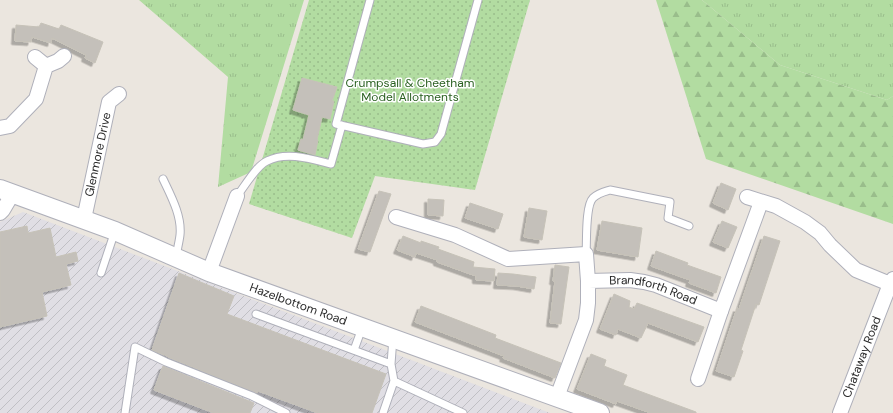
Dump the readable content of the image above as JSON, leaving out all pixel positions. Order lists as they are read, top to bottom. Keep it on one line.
{"streets":{"street":["Glenmore Drive","Brandforth Road","Hazelbottom Road","Chataway Road"]},"crossings":[["Glenmore Drive","Hazelbottom Road"]],"parks":["Crumpsall & Cheetham Model Allotments"]}
